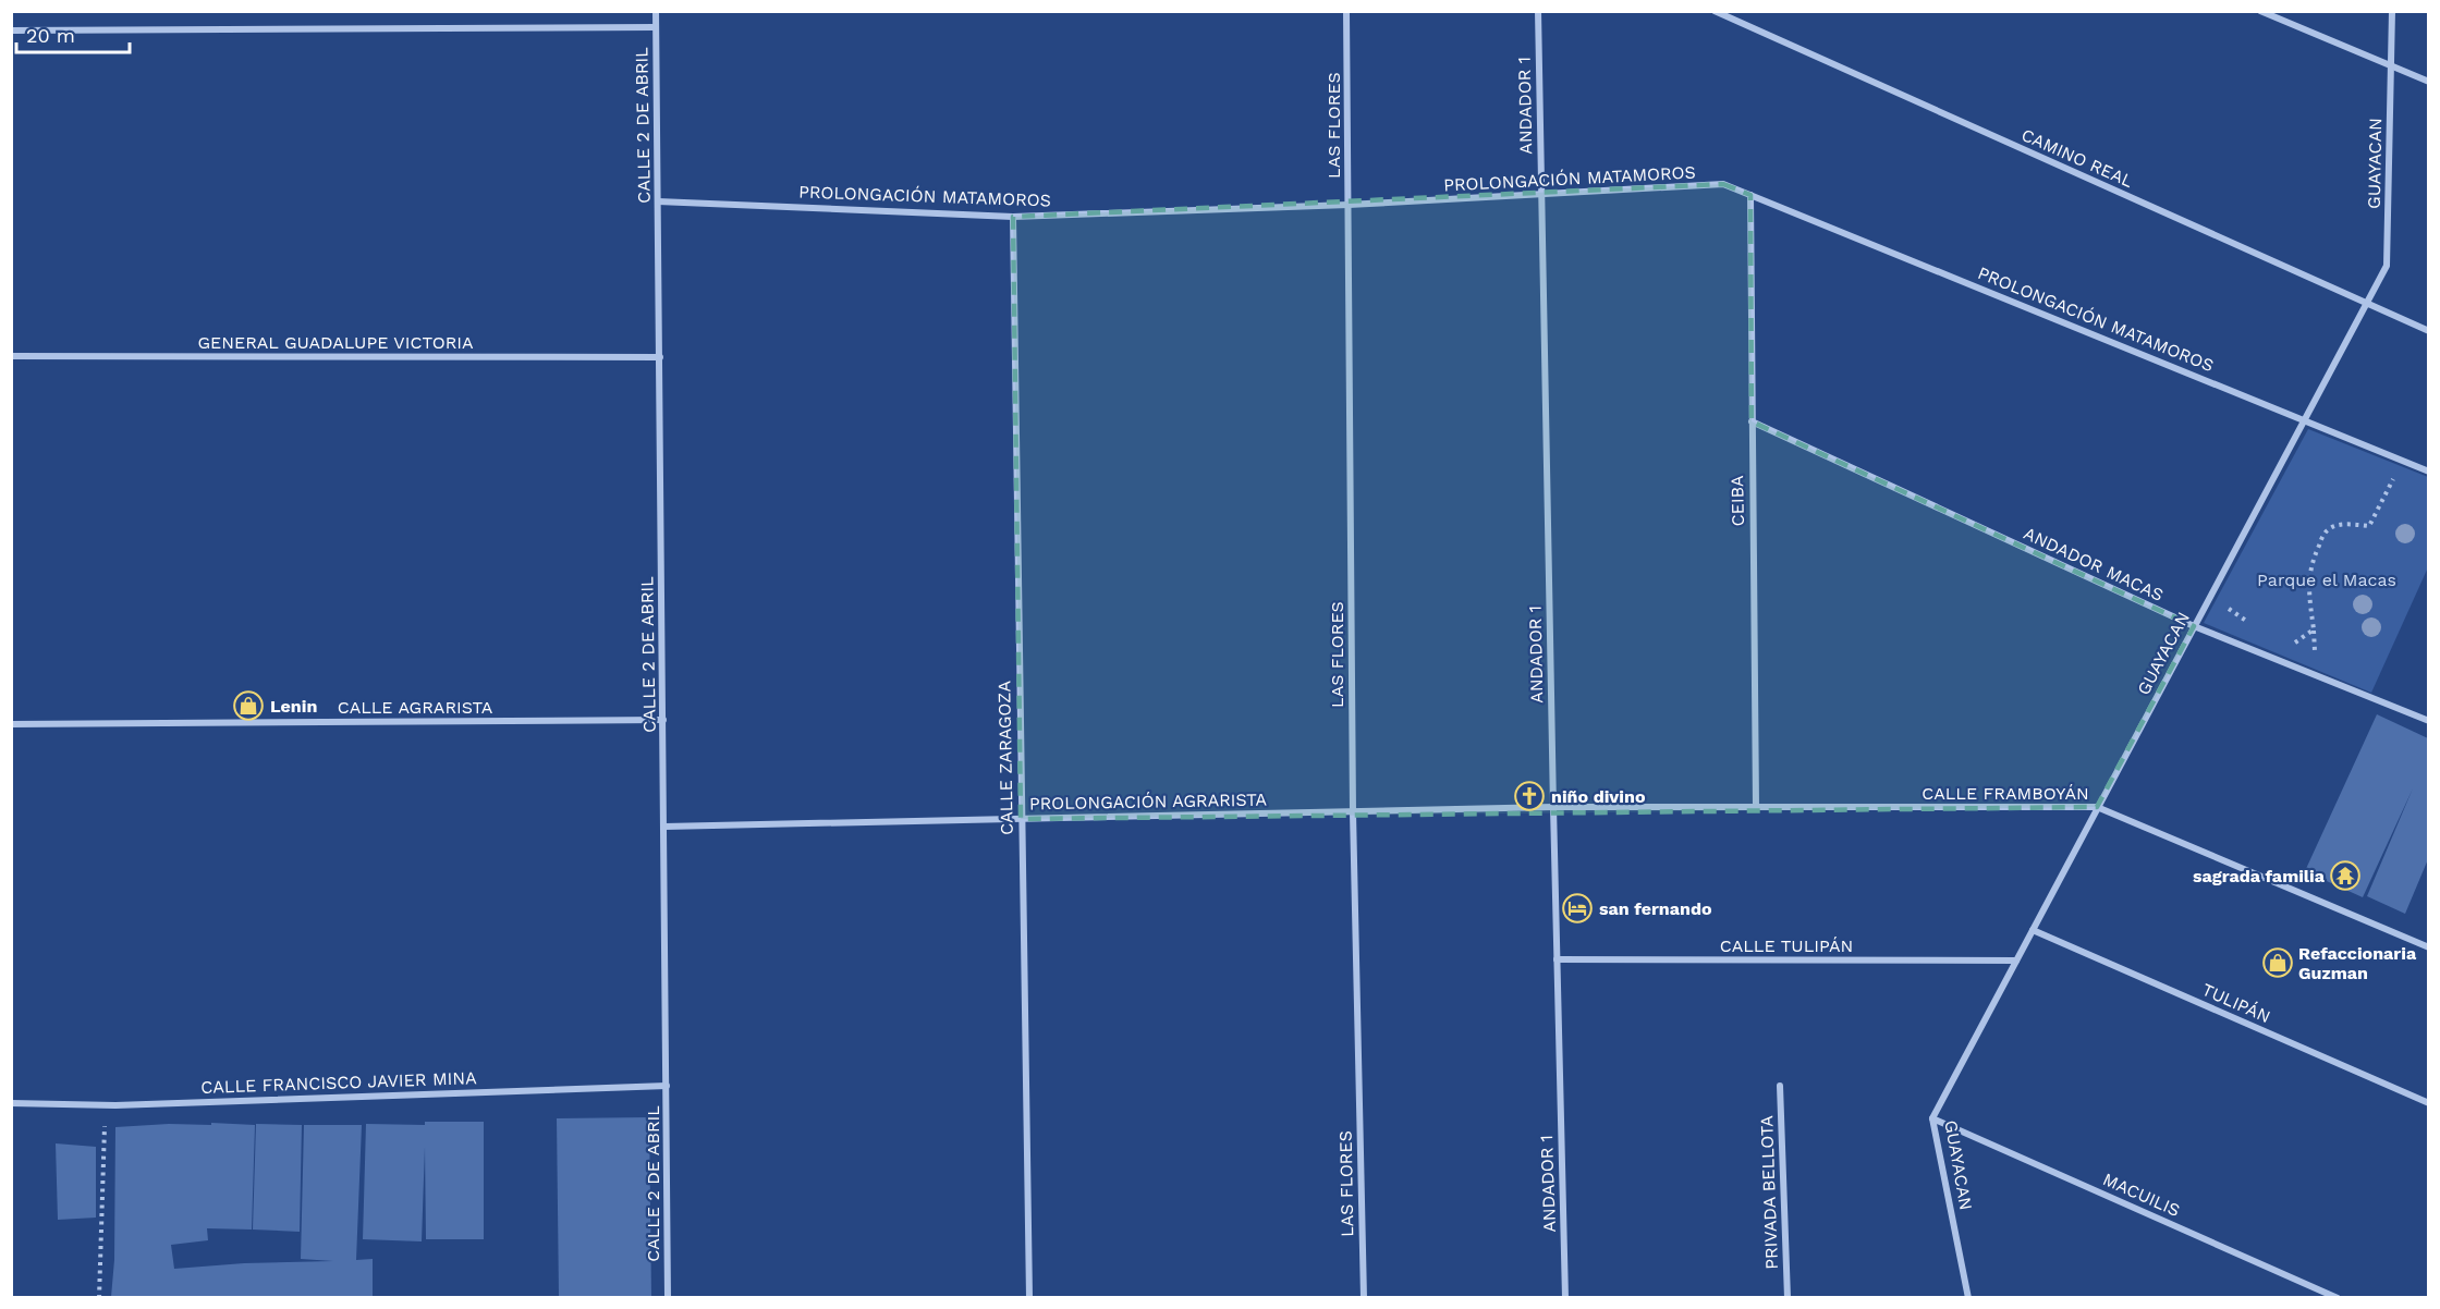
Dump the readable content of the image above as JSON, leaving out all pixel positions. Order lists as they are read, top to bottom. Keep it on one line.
{"streets":{"street":["ANDADOR 1","CALLE 2 DE ABRIL","LAS FLORES","CAMINO REAL","GUAYACAN","PROLONGACIÓN MATAMOROS","GENERAL GUADALUPE VICTORIA","CEIBA","ANDADOR MACAS","CALLE AGRARISTA","CALLE ZARAGOZA","CALLE FRAMBOYÁN","PROLONGACIÓN AGRARISTA","CALLE TULIPÁN","TULIPÁN","CALLE FRANCISCO JAVIER MINA","PRIVADA BELLOTA","MACUILIS"]},"crossings":[["ANDADOR 1","PROLONGACIÓN MATAMOROS"],["ANDADOR 1","CALLE FRAMBOYÁN"],["ANDADOR 1","PROLONGACIÓN AGRARISTA"],["ANDADOR 1","CALLE TULIPÁN"],["CALLE 2 DE ABRIL","PROLONGACIÓN MATAMOROS"],["CALLE 2 DE ABRIL","GENERAL GUADALUPE VICTORIA"],["CALLE 2 DE ABRIL","CALLE AGRARISTA"],["CALLE 2 DE ABRIL","PROLONGACIÓN AGRARISTA"],["CALLE 2 DE ABRIL","CALLE FRANCISCO JAVIER MINA"],["LAS FLORES","PROLONGACIÓN MATAMOROS"],["LAS FLORES","PROLONGACIÓN AGRARISTA"],["CAMINO REAL","GUAYACAN"],["GUAYACAN","PROLONGACIÓN MATAMOROS"],["GUAYACAN","ANDADOR MACAS"],["GUAYACAN","CALLE FRAMBOYÁN"],["GUAYACAN","CALLE TULIPÁN"],["GUAYACAN","TULIPÁN"],["GUAYACAN","MACUILIS"],["PROLONGACIÓN MATAMOROS","CEIBA"],["PROLONGACIÓN MATAMOROS","CALLE ZARAGOZA"],["CEIBA","ANDADOR MACAS"],["CEIBA","CALLE FRAMBOYÁN"],["CALLE ZARAGOZA","PROLONGACIÓN AGRARISTA"],["CALLE FRAMBOYÁN","PROLONGACIÓN AGRARISTA"]],"parks":["Parque el Macas"],"places":{"shop":["Lenin","Refaccionaria Guzman"],"church":["niño divino"],"temple":["sagrada familia"],"hotel":["san fernando"]},"scale_bar":"20 m"}
